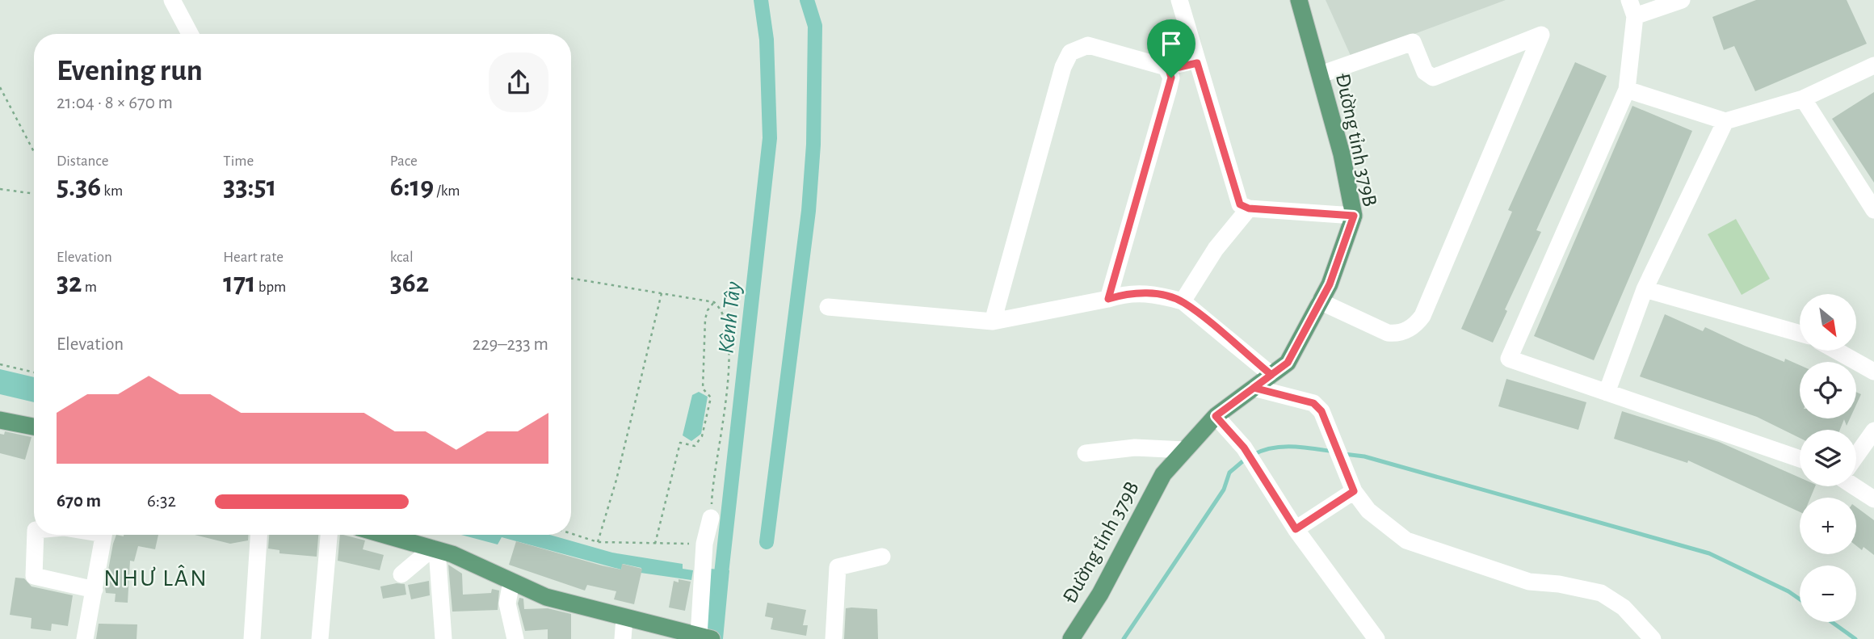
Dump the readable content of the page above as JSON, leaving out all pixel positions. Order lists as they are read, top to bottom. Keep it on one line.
{"streets":{"main road":["Đường tỉnh 379B"]},"districts":["NHƯ LÂN"],"water":["Kênh Tây"],"north":"bottom right","page":{"heading":["Evening run","21:04 · 8 × 670 m"],"stats":[["Distance","5.36 km"],["Time","33:51"],["Pace","6:19 /km"],["Elevation","32 m"],["Heart rate","171 bpm"],["kcal","362"]],"map_buttons":["+","−"],"chart":["Elevation","229–233 m"],"list":[{"name":"670 m","note":"6:32"}]}}
